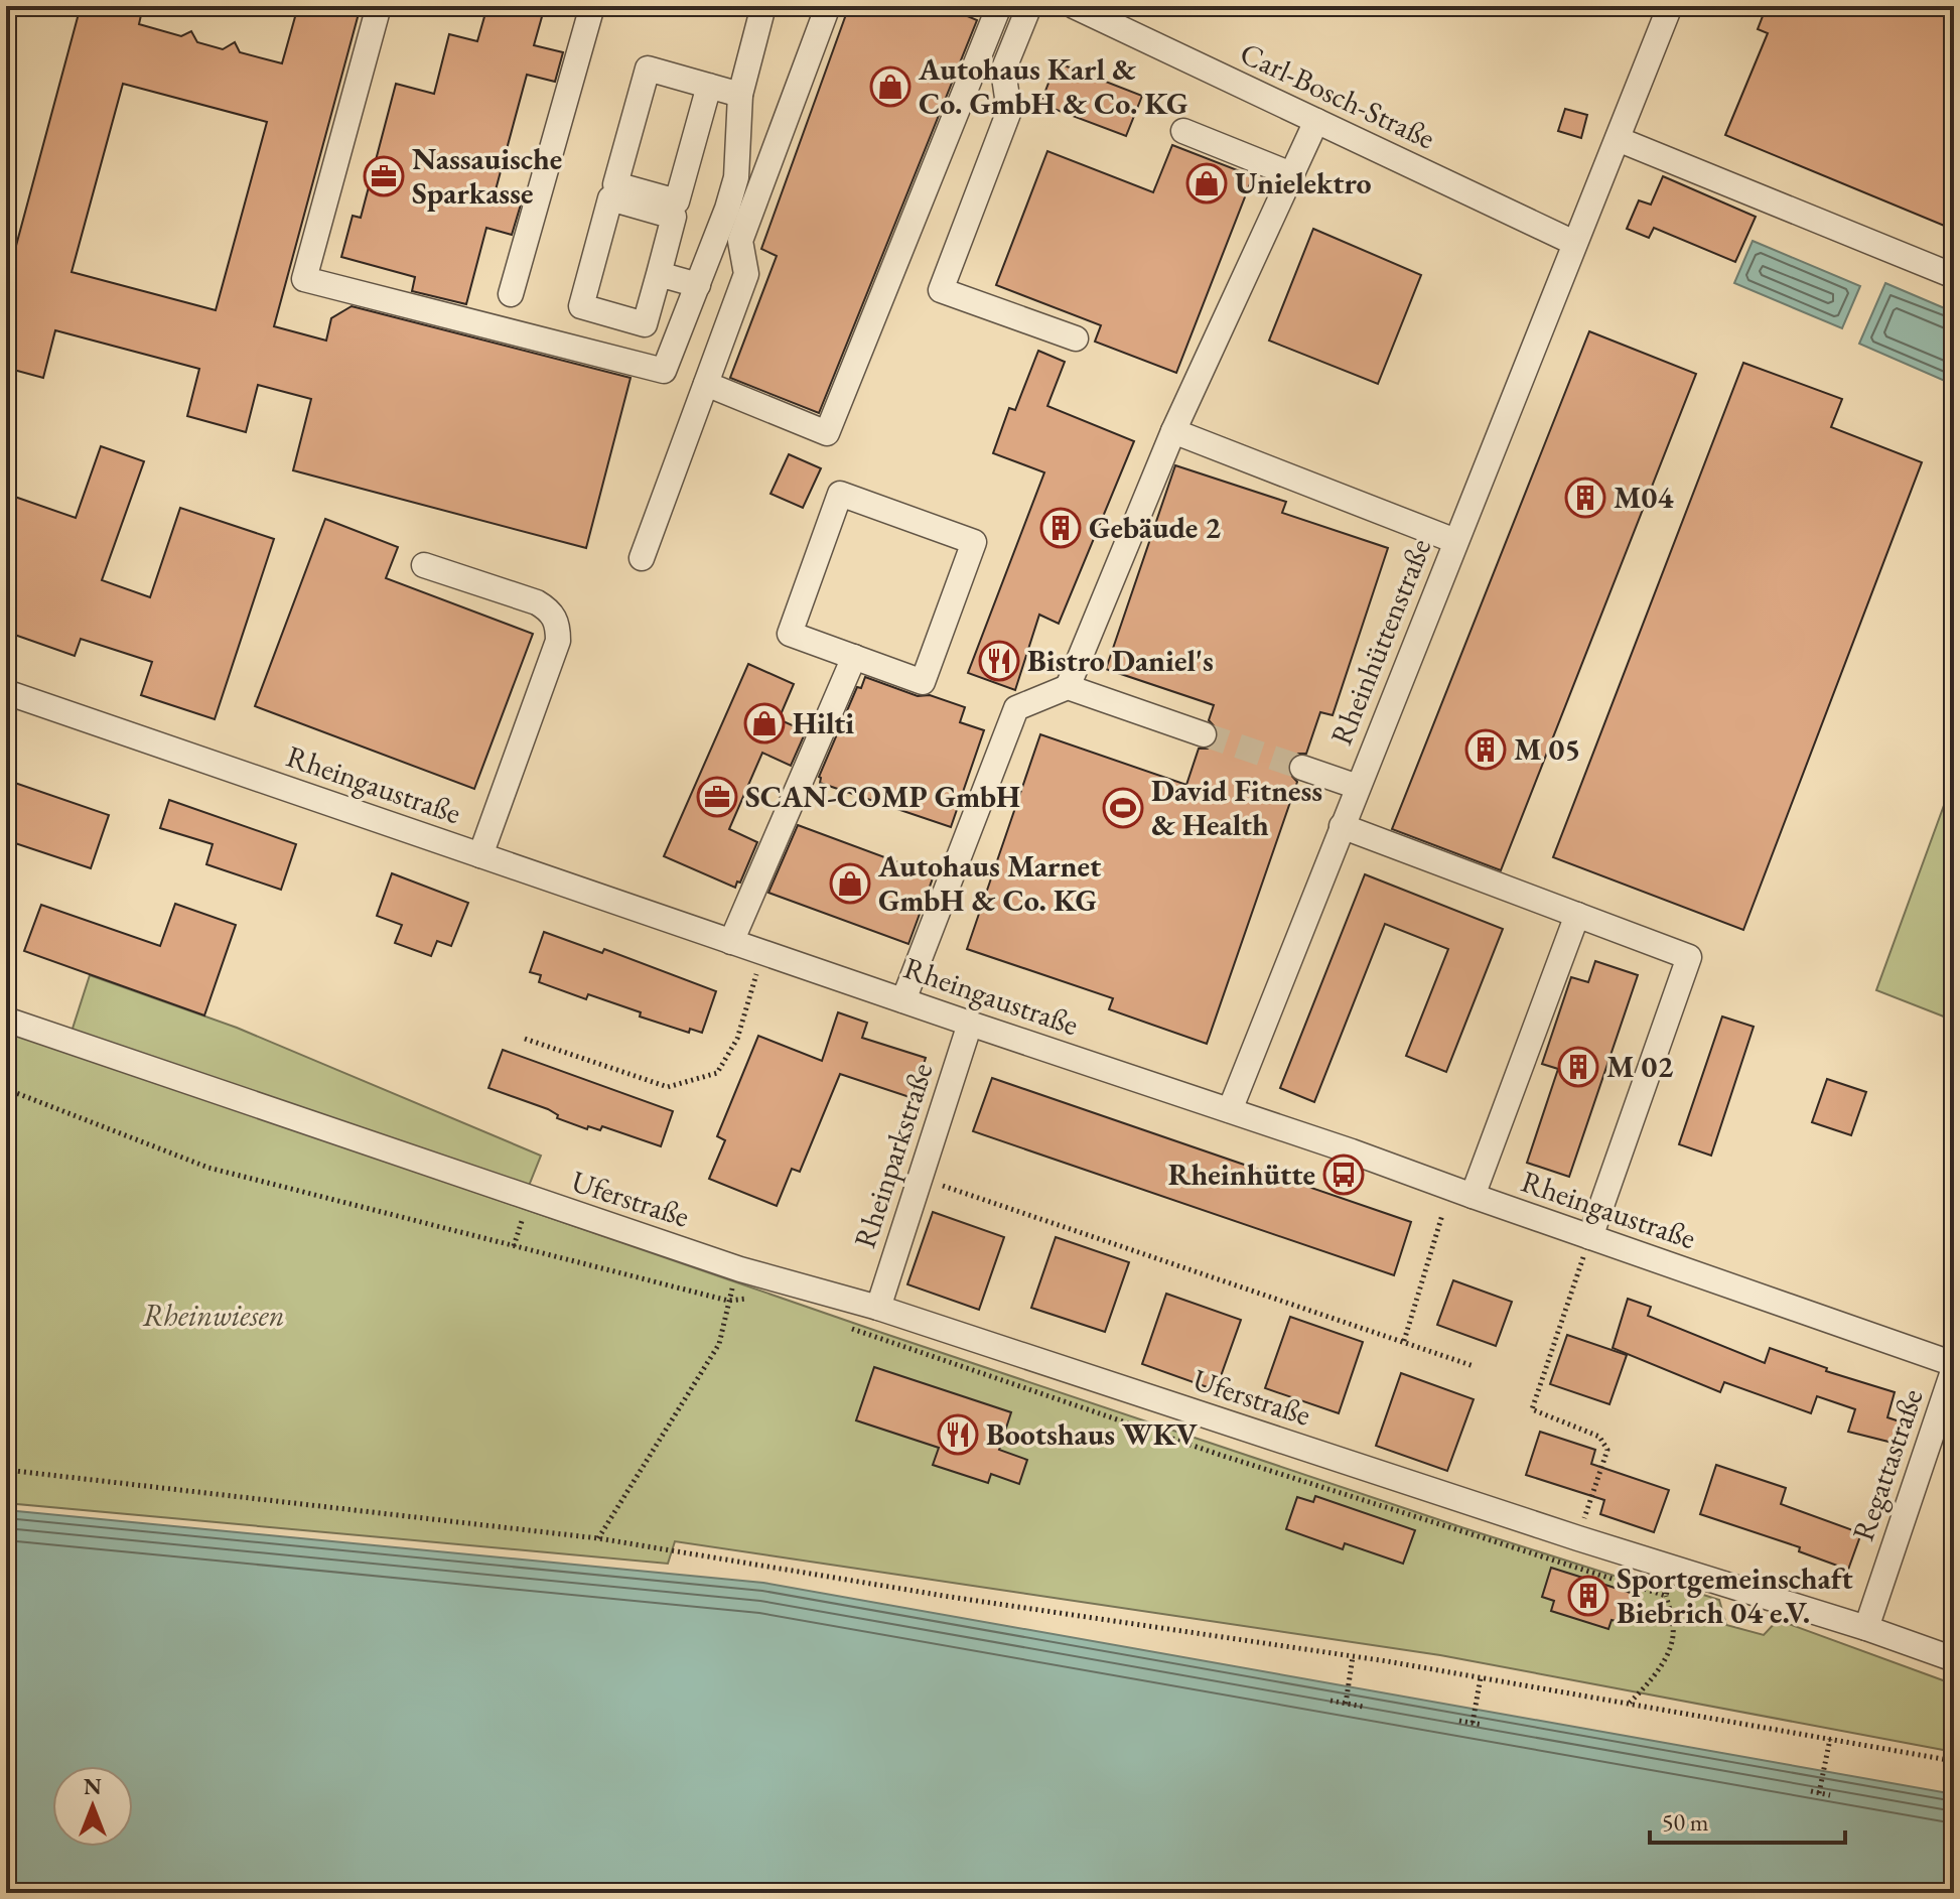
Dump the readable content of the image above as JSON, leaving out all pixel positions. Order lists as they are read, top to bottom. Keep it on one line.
{"streets":{"street":["Carl-Bosch-Straße","Rheinhüttenstraße","Rheingaustraße","Rheinparkstraße","Uferstraße","Regattastraße"]},"crossings":[["Carl-Bosch-Straße","Rheinhüttenstraße"],["Rheinhüttenstraße","Rheingaustraße"],["Rheingaustraße","Rheinparkstraße"],["Rheingaustraße","Regattastraße"],["Rheinparkstraße","Uferstraße"],["Uferstraße","Regattastraße"]],"parks":["Rheinwiesen"],"places":{"shop":["Autohaus Karl & Co. GmbH & Co. KG","Unielektro","Hilti","Autohaus Marnet GmbH & Co. KG"],"office":["Nassauische Sparkasse","SCAN-COMP GmbH"],"building":["M04","Gebäude 2","M 05","M 02","Sportgemeinschaft Biebrich 04 e.V."],"restaurant":["Bistro Daniel's","Bootshaus WKV"],"sports":["David Fitness & Health"],"bus stop":["Rheinhütte"]},"scale_bar":"50 m","north":"top"}
